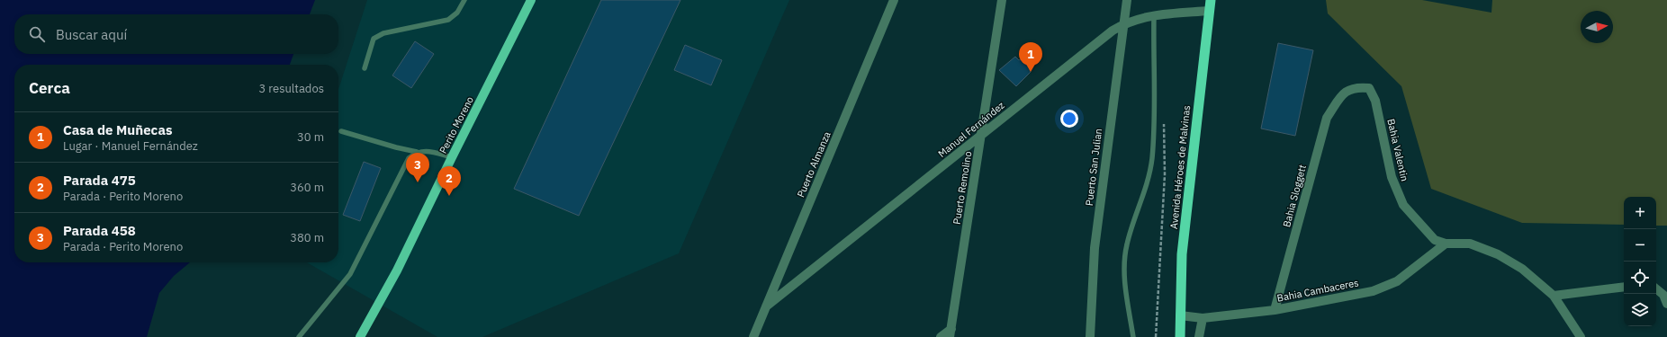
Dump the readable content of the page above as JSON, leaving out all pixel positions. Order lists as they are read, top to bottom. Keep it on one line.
{"streets":{"highway":["Avenida Héroes de Malvinas"],"main road":["Perito Moreno"],"street":["Manuel Fernández","Bahia Valentin","Puerto Almanza","Puerto San Julian","Puerto Remolino","Bahia Sloggett","Bahia Cambaceres"]},"crossings":[["Manuel Fernández","Puerto Almanza"],["Manuel Fernández","Puerto San Julian"],["Manuel Fernández","Avenida Héroes de Malvinas"],["Manuel Fernández","Puerto Remolino"],["Bahia Valentin","Bahia Sloggett"],["Bahia Valentin","Bahia Cambaceres"],["Avenida Héroes de Malvinas","Bahia Cambaceres"],["Bahia Sloggett","Bahia Cambaceres"]],"north":"right","page":{"search":"Buscar aquí","pins":["1","3","2"],"heading":["Cerca","3 resultados"],"list":[{"mark":"1","name":"Casa de Muñecas","note":"Lugar · Manuel Fernández","value":"30 m"},{"mark":"2","name":"Parada 475","note":"Parada · Perito Moreno","value":"360 m"},{"mark":"3","name":"Parada 458","note":"Parada · Perito Moreno","value":"380 m"}],"map_buttons":["+","−"]}}
